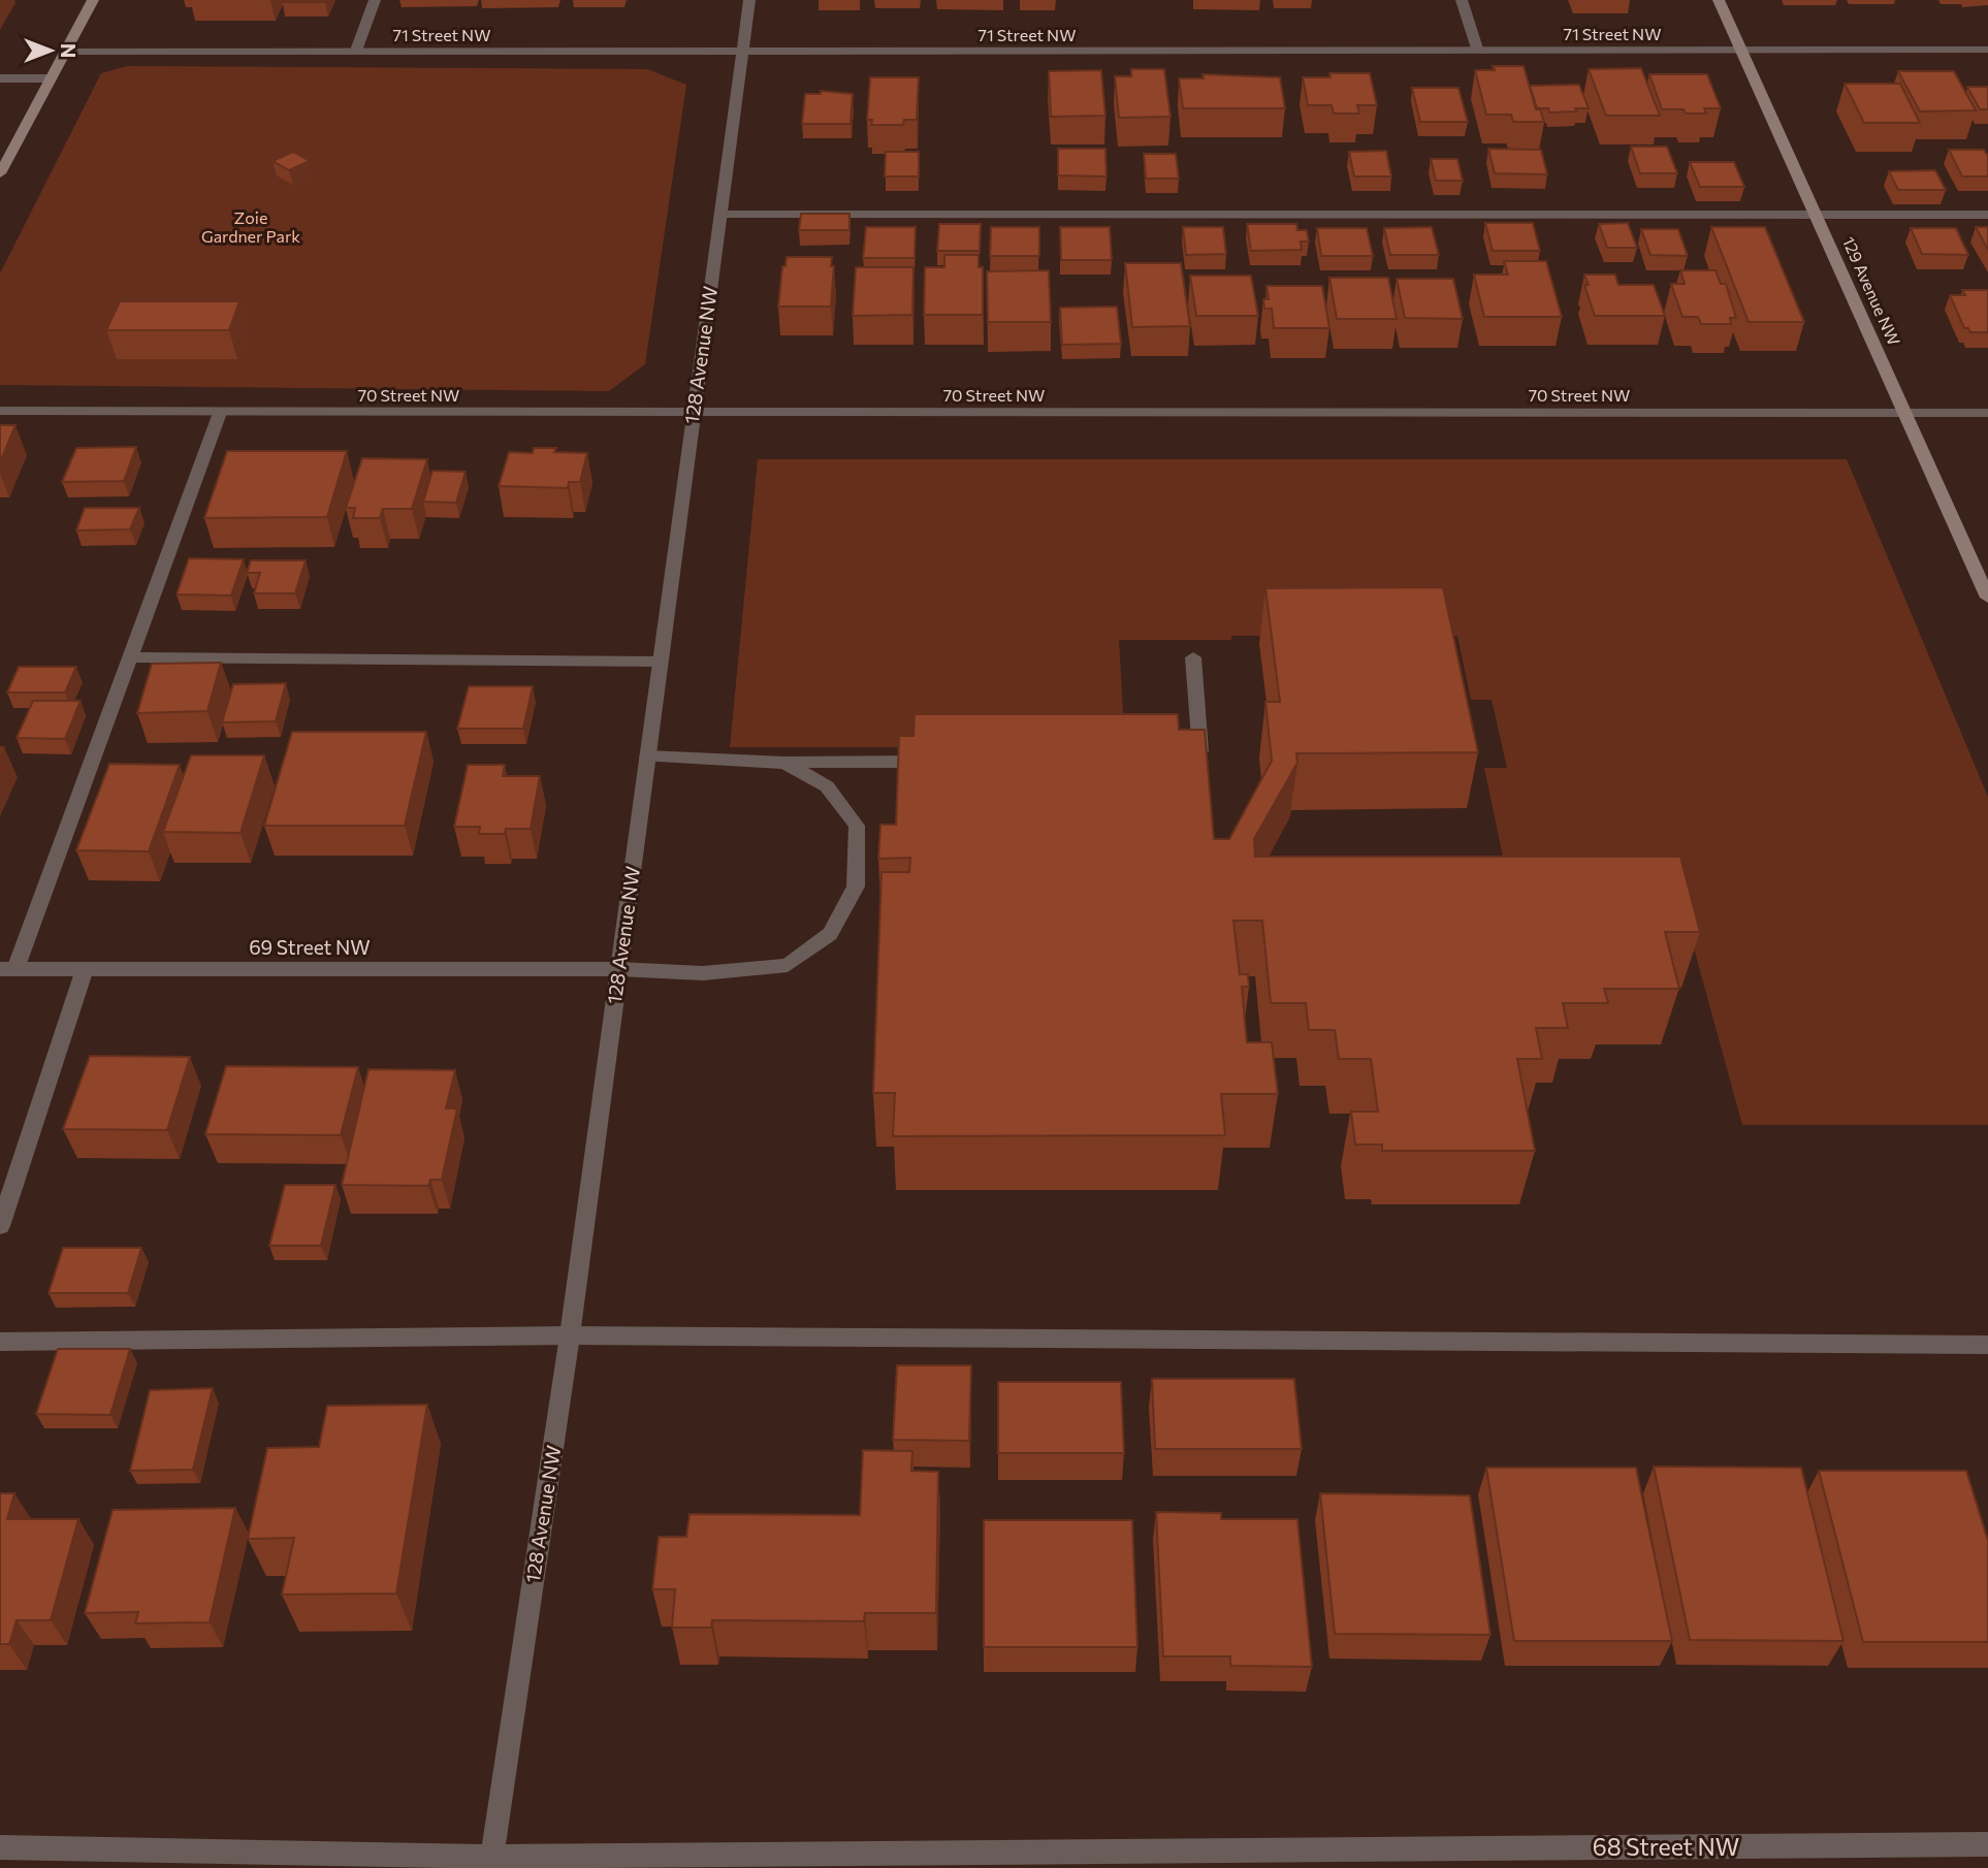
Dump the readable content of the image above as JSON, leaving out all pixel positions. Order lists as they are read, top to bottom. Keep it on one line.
{"streets":{"street":["71 Street NW","129 Avenue NW","128 Avenue NW","70 Street NW","69 Street NW","68 Street NW"]},"crossings":[["71 Street NW","129 Avenue NW"],["71 Street NW","128 Avenue NW"],["129 Avenue NW","70 Street NW"],["128 Avenue NW","70 Street NW"],["128 Avenue NW","69 Street NW"],["128 Avenue NW","68 Street NW"]],"parks":["Zoie Gardner Park"],"north":"right"}
